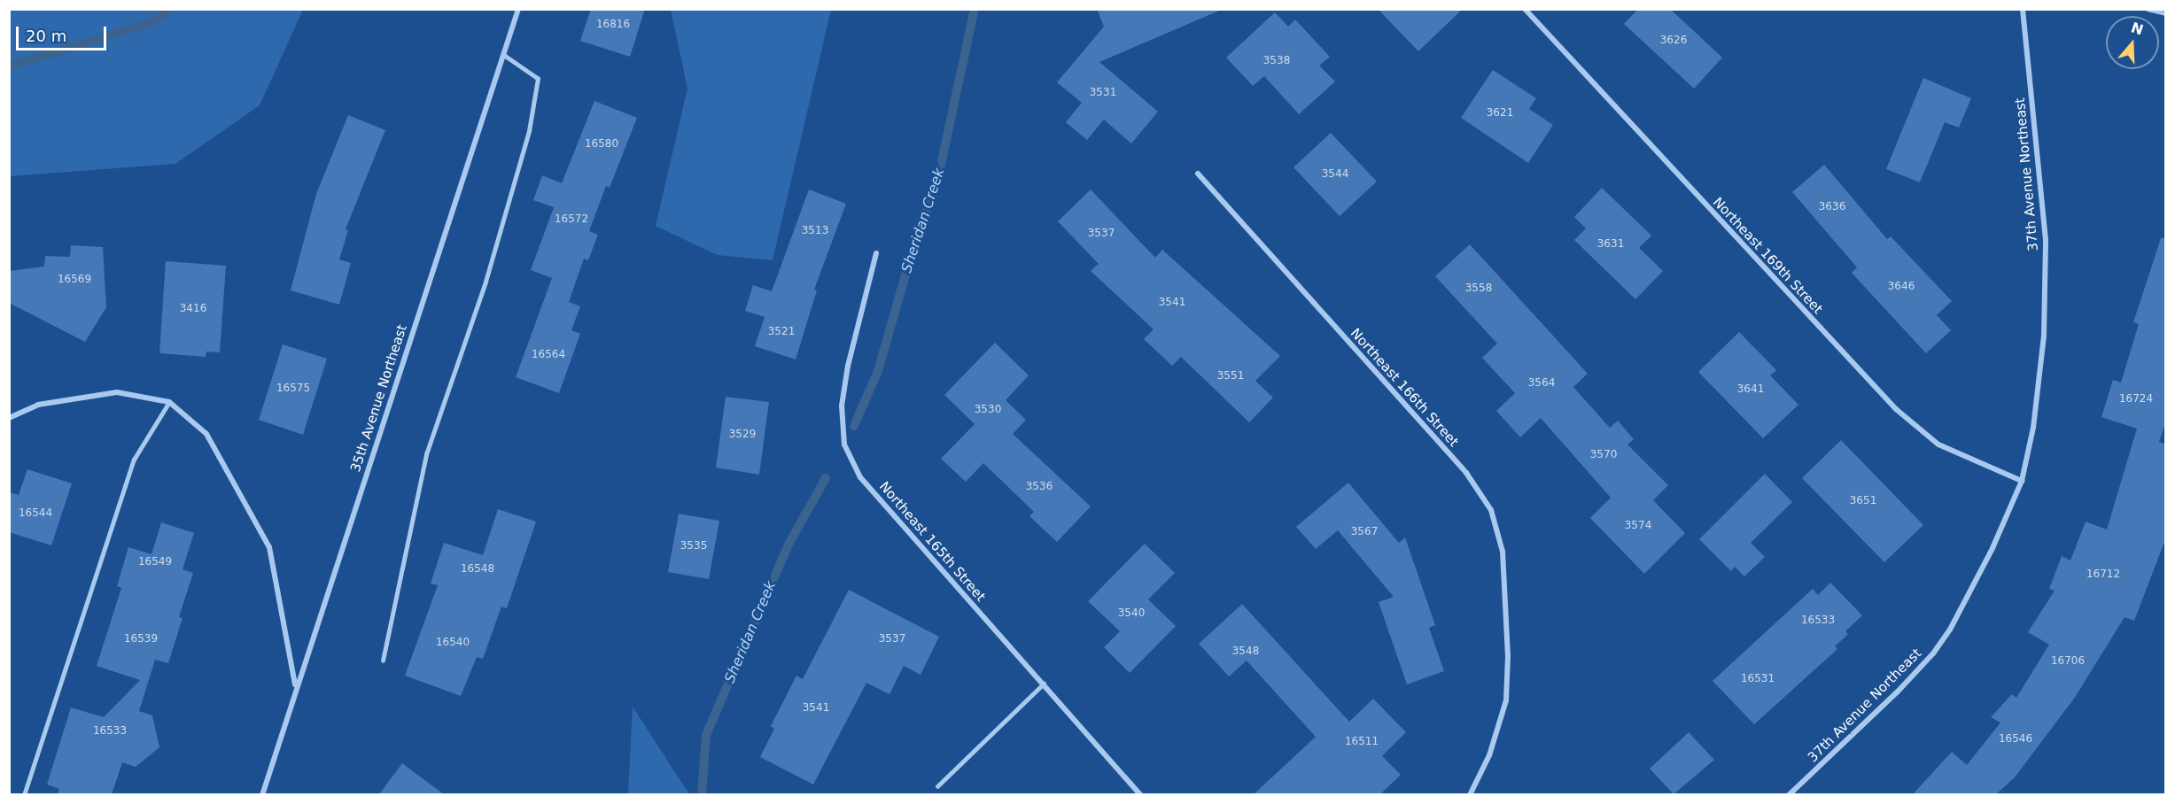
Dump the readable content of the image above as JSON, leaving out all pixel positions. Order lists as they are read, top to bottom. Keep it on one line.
{"streets":{"street":["37th Avenue Northeast","Northeast 169th Street","Northeast 166th Street","35th Avenue Northeast","Northeast 165th Street"]},"crossings":[["37th Avenue Northeast","Northeast 169th Street"]],"water":["Sheridan Creek"],"house_numbers":["16816","3626","3538","3531","3621","16580","3544","3636","16572","3513","3537","3631","16569","3646","3558","3541","3416","3521","16564","3551","3564","16575","3641","16724","3530","3529","3570","3536","3651","16544","3574","3567","3535","16549","16548","16712","3540","16533","16539","3537","16540","3548","16706","16531","3541","16533","16546","16511"],"scale_bar":"20 m","north":"top"}
